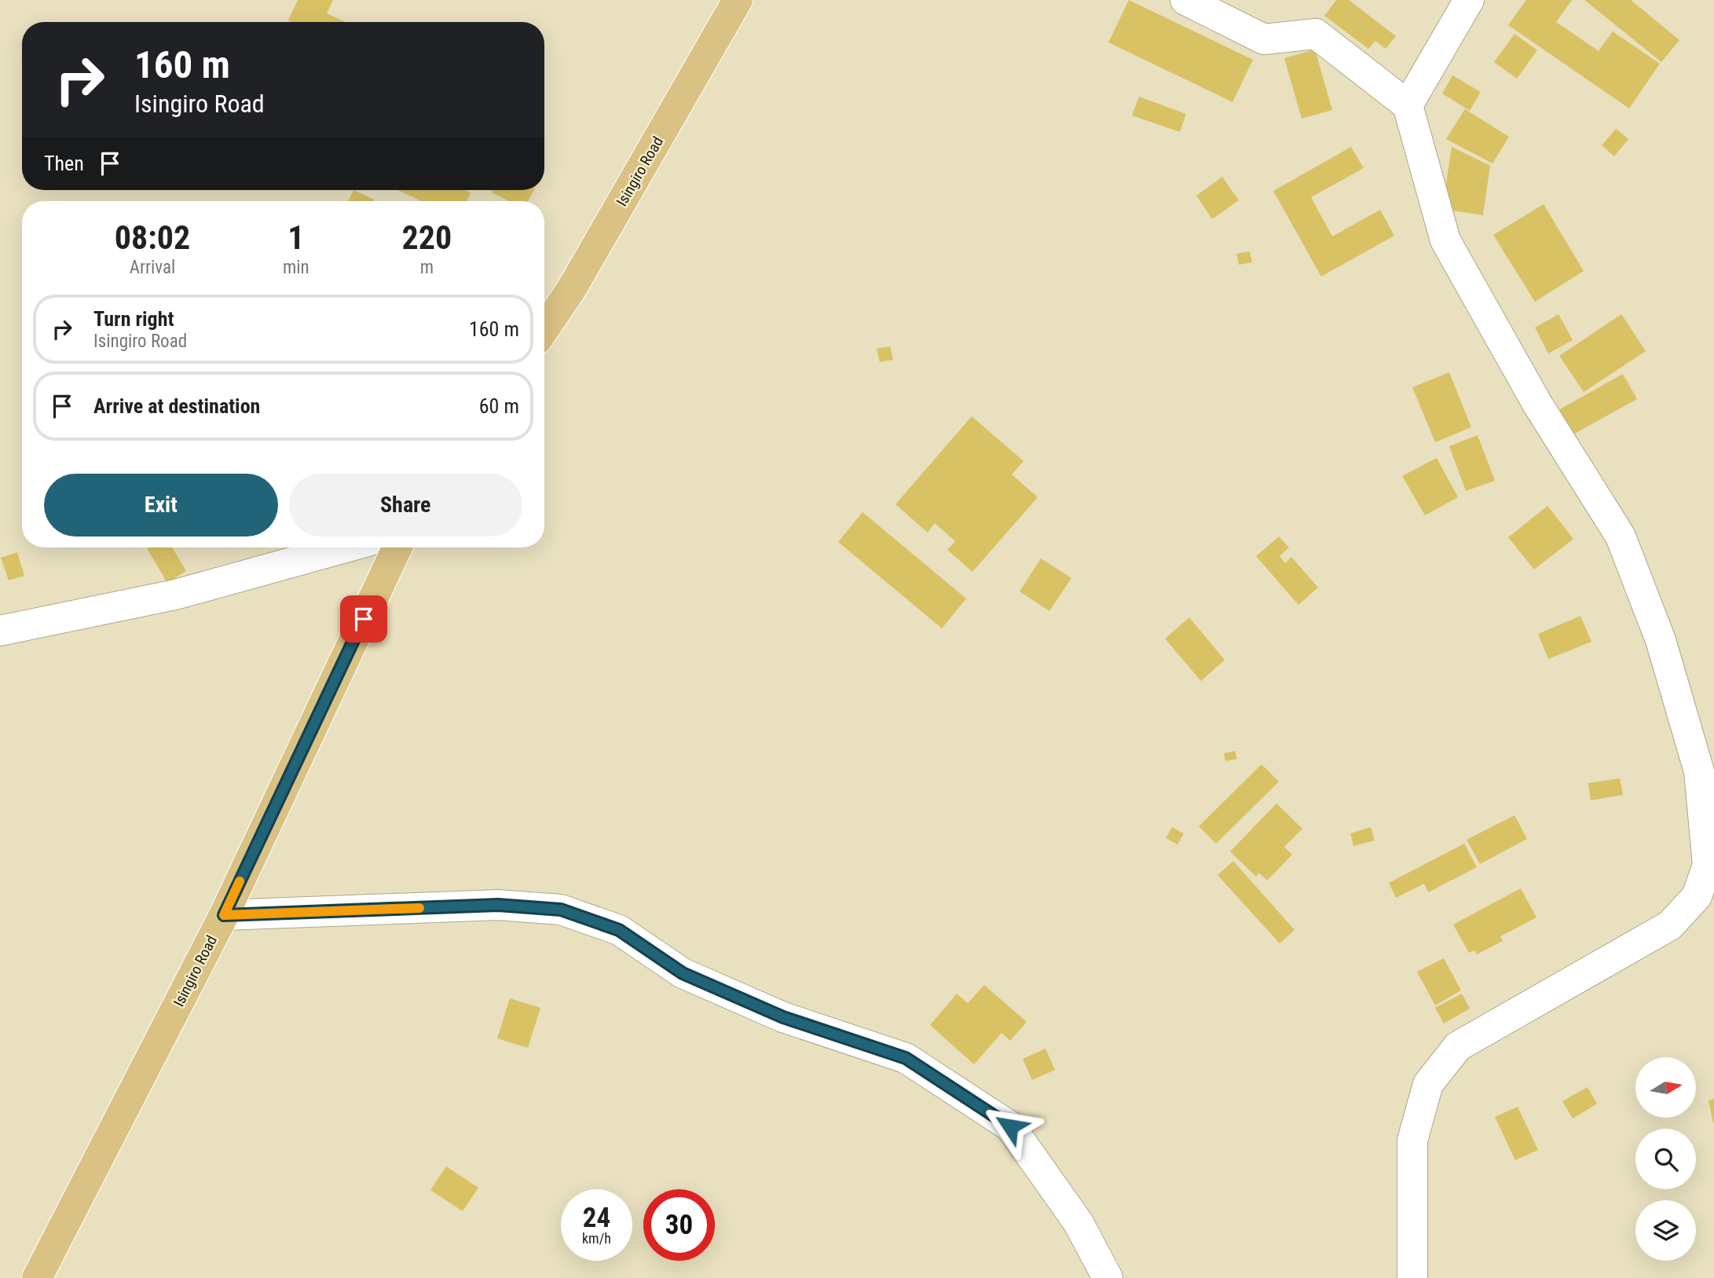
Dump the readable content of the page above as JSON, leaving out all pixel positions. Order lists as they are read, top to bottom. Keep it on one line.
{"streets":{"main road":["Isingiro Road"]},"north":"right","page":{"turn":["160 m","Isingiro Road"],"then":"Then","eta":["08:02","Arrival","1","min","220","m"],"list":[{"name":"Turn right","note":"Isingiro Road","value":"160 m"},{"name":"Arrive at destination","value":"60 m"}],"buttons":["Exit","Share"],"speed":"24 km/h","limit":"30"}}
